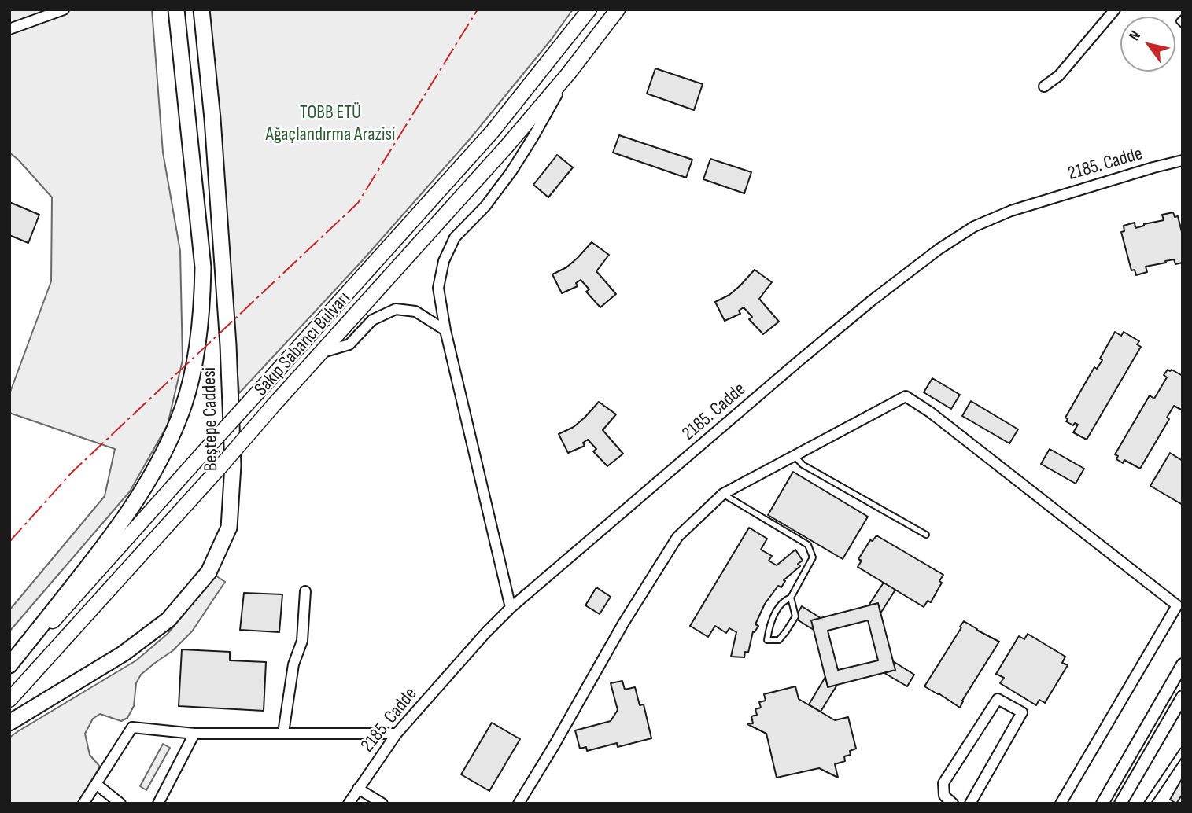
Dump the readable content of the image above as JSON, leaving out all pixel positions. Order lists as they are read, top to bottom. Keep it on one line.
{"streets":{"main road":["Sakıp Sabancı Bulvarı","Beştepe Caddesi"],"street":["2185. Cadde"]},"parks":["TOBB ETÜ Ağaçlandırma Arazisi"],"north":"top left"}
